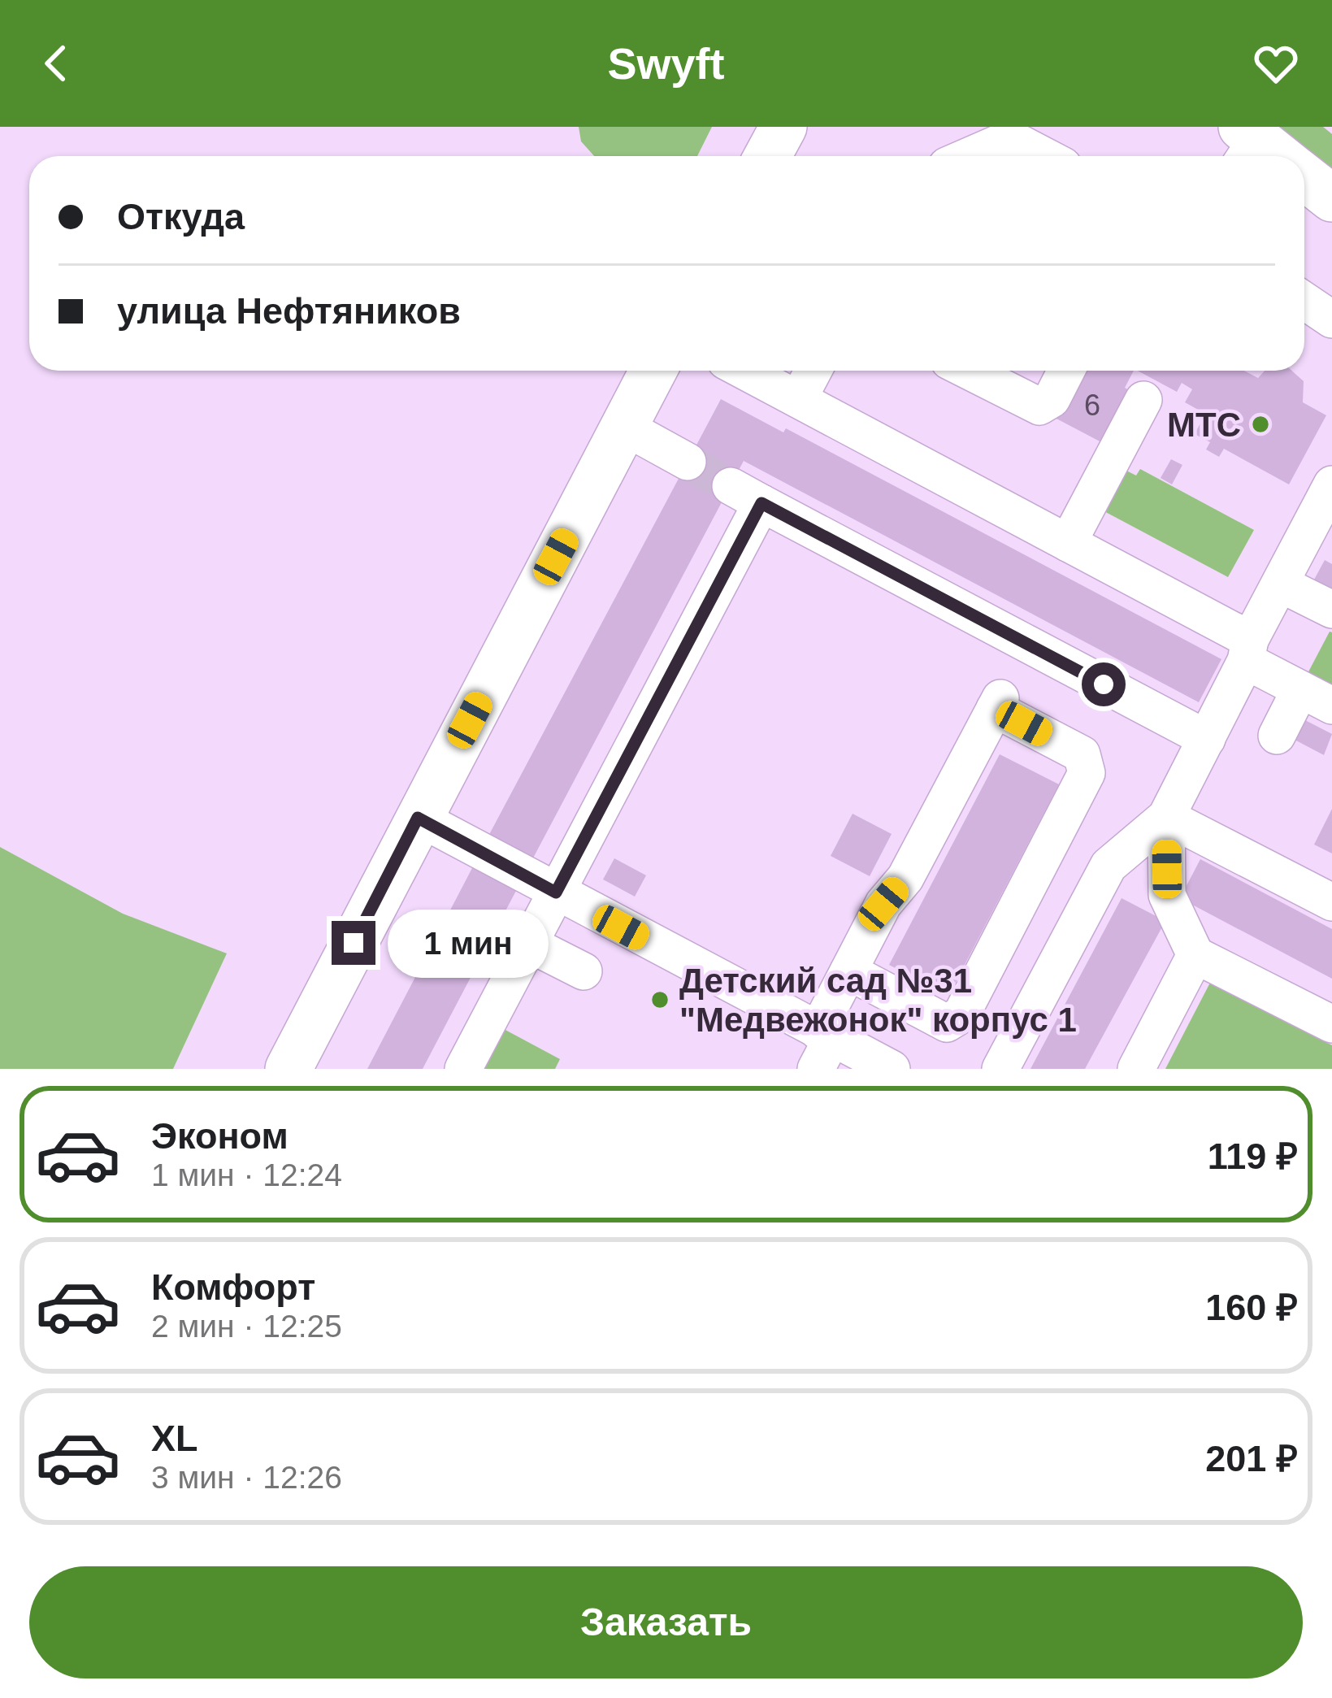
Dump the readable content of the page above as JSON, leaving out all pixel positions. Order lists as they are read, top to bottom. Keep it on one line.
{"places":["МТС","Детский сад №31 \"Медвежонок\" корпус 1"],"house_numbers":["6"],"page":{"header":"Swyft","banner":["Откуда","улица Нефтяников"],"bubble":"1 мин","list":[{"name":"Эконом","note":"1 мин · 12:24","value":"119 ₽"},{"name":"Комфорт","note":"2 мин · 12:25","value":"160 ₽"},{"name":"XL","note":"3 мин · 12:26","value":"201 ₽"}],"buttons":"Заказать"}}
